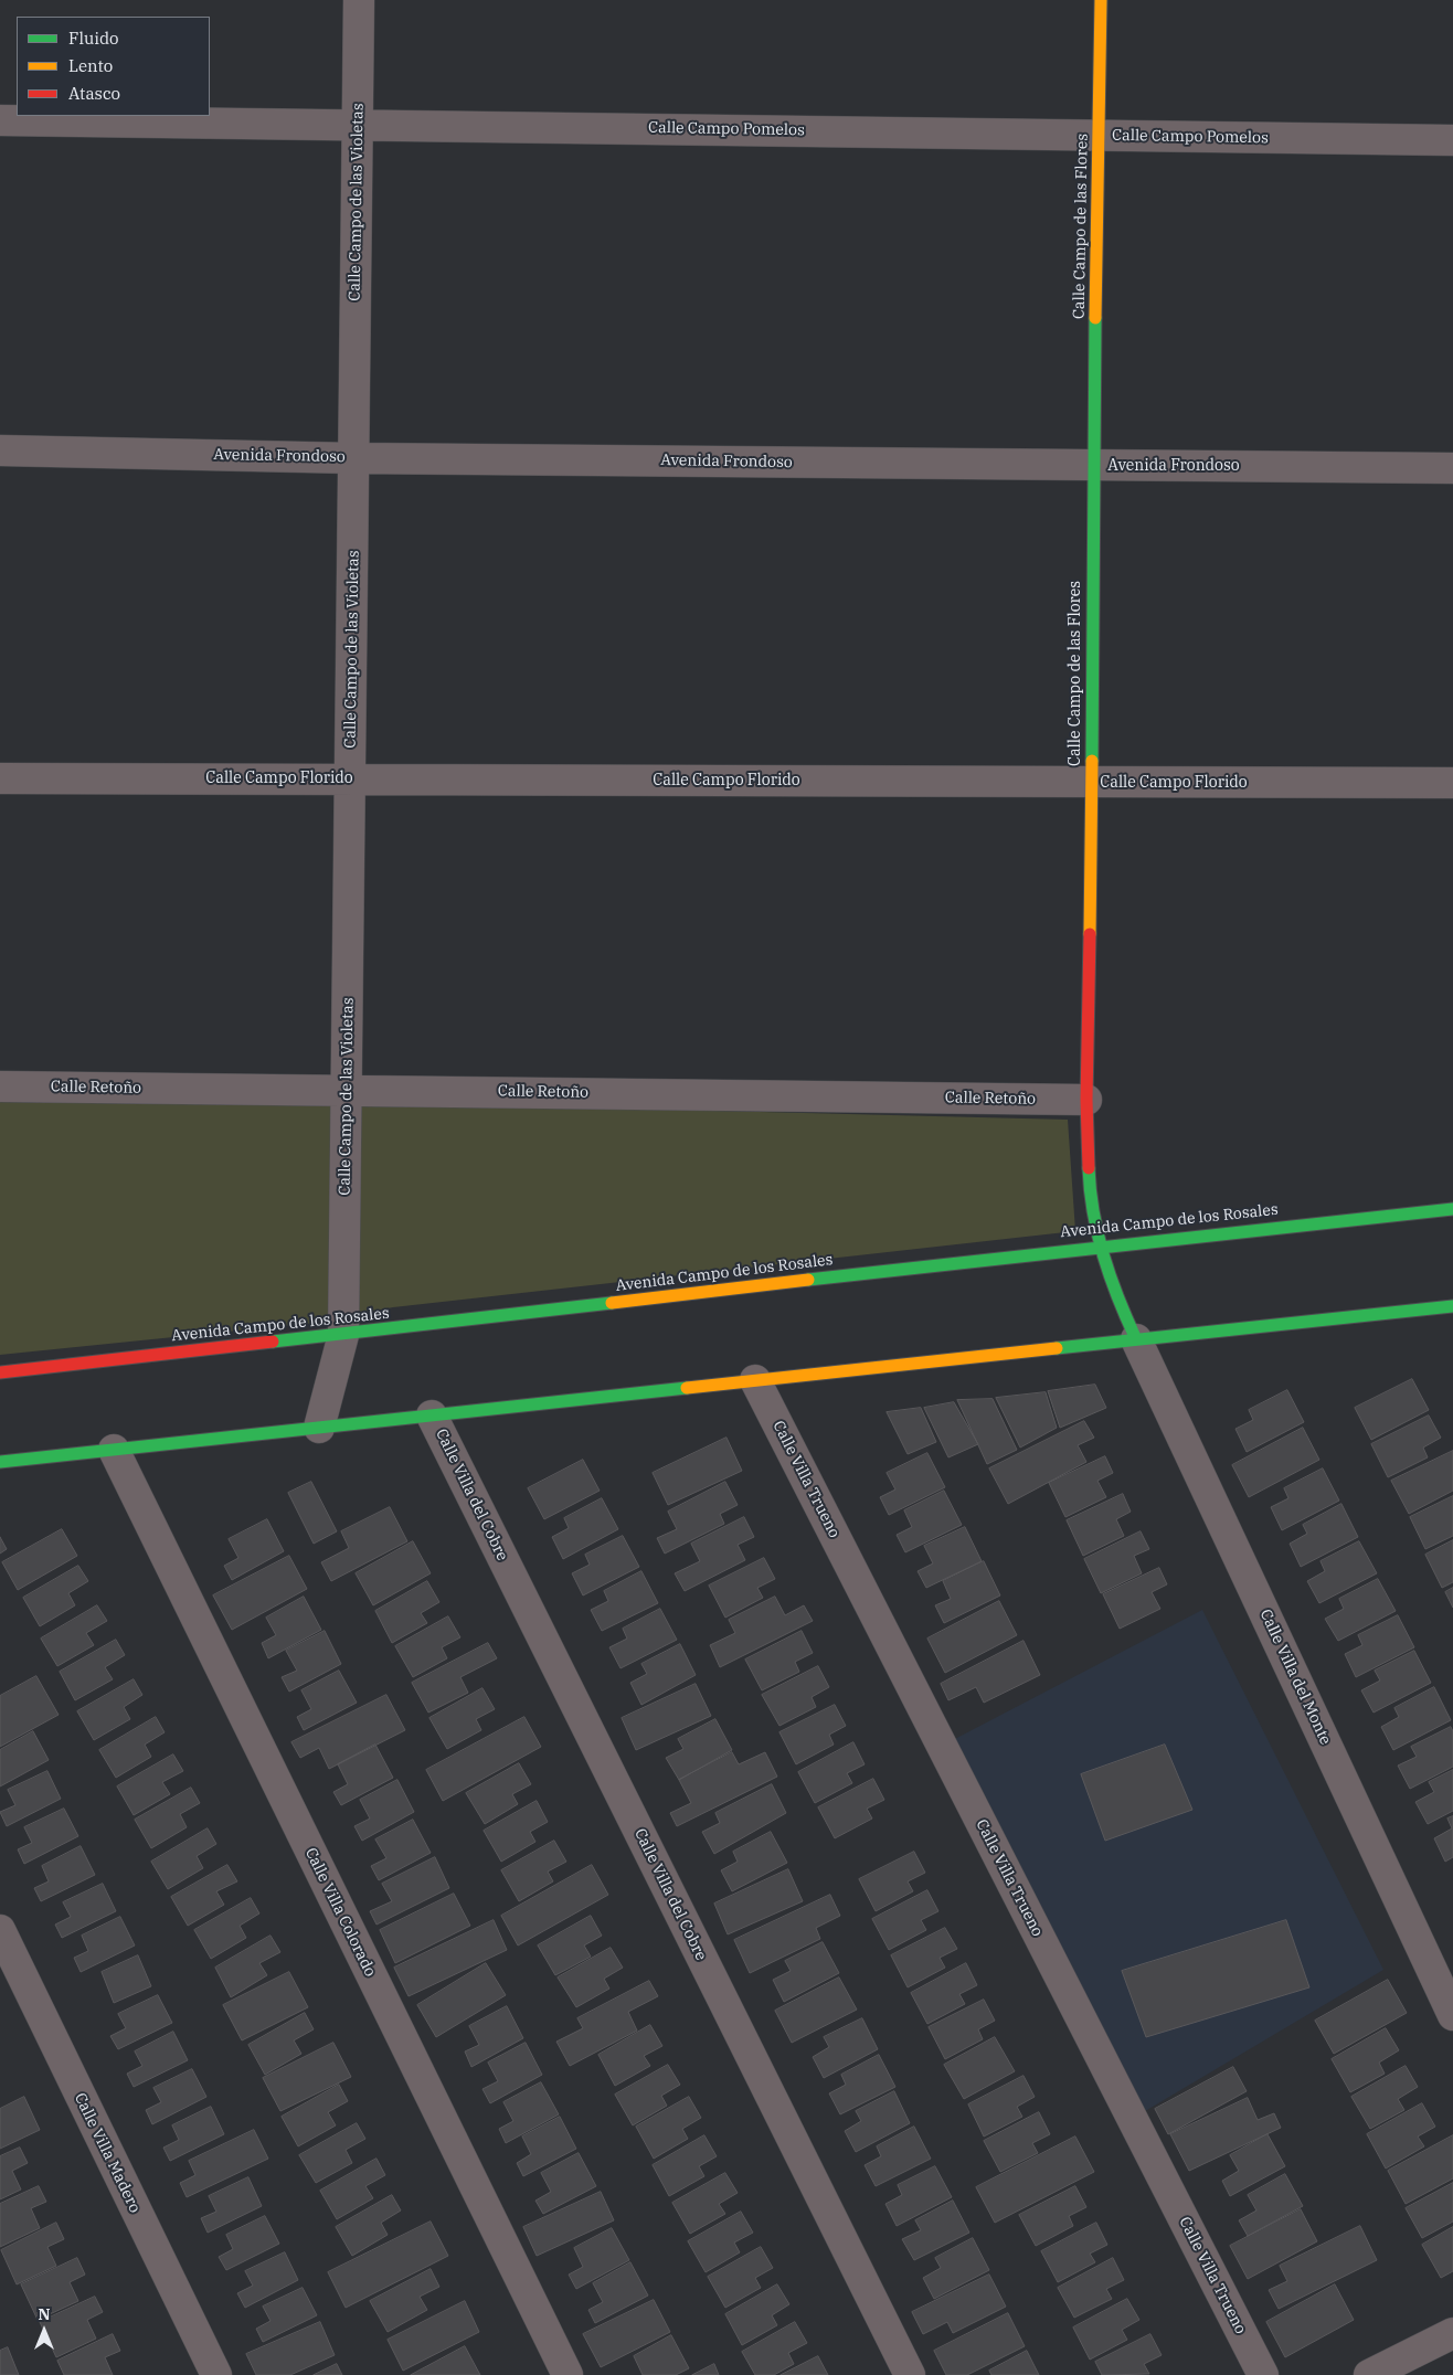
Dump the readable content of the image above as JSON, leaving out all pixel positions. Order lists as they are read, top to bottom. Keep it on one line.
{"streets":{"street":["Calle Campo Pomelos","Calle Campo de las Violetas","Calle Campo de las Flores","Avenida Frondoso","Calle Campo Florido","Calle Retoño","Avenida Campo de los Rosales","Calle Villa Trueno","Calle Villa del Cobre","Calle Villa del Monte","Calle Villa Colorado","Calle Villa Madero"]},"crossings":[["Calle Campo Pomelos","Calle Campo de las Violetas"],["Calle Campo Pomelos","Calle Campo de las Flores"],["Calle Campo de las Violetas","Avenida Frondoso"],["Calle Campo de las Violetas","Calle Campo Florido"],["Calle Campo de las Violetas","Calle Retoño"],["Calle Campo de las Violetas","Avenida Campo de los Rosales"],["Calle Campo de las Flores","Avenida Frondoso"],["Calle Campo de las Flores","Calle Campo Florido"],["Calle Campo de las Flores","Calle Retoño"],["Calle Campo de las Flores","Avenida Campo de los Rosales"],["Calle Campo de las Flores","Calle Villa del Monte"]],"legend":["Fluido","Lento","Atasco"],"north":"top"}
